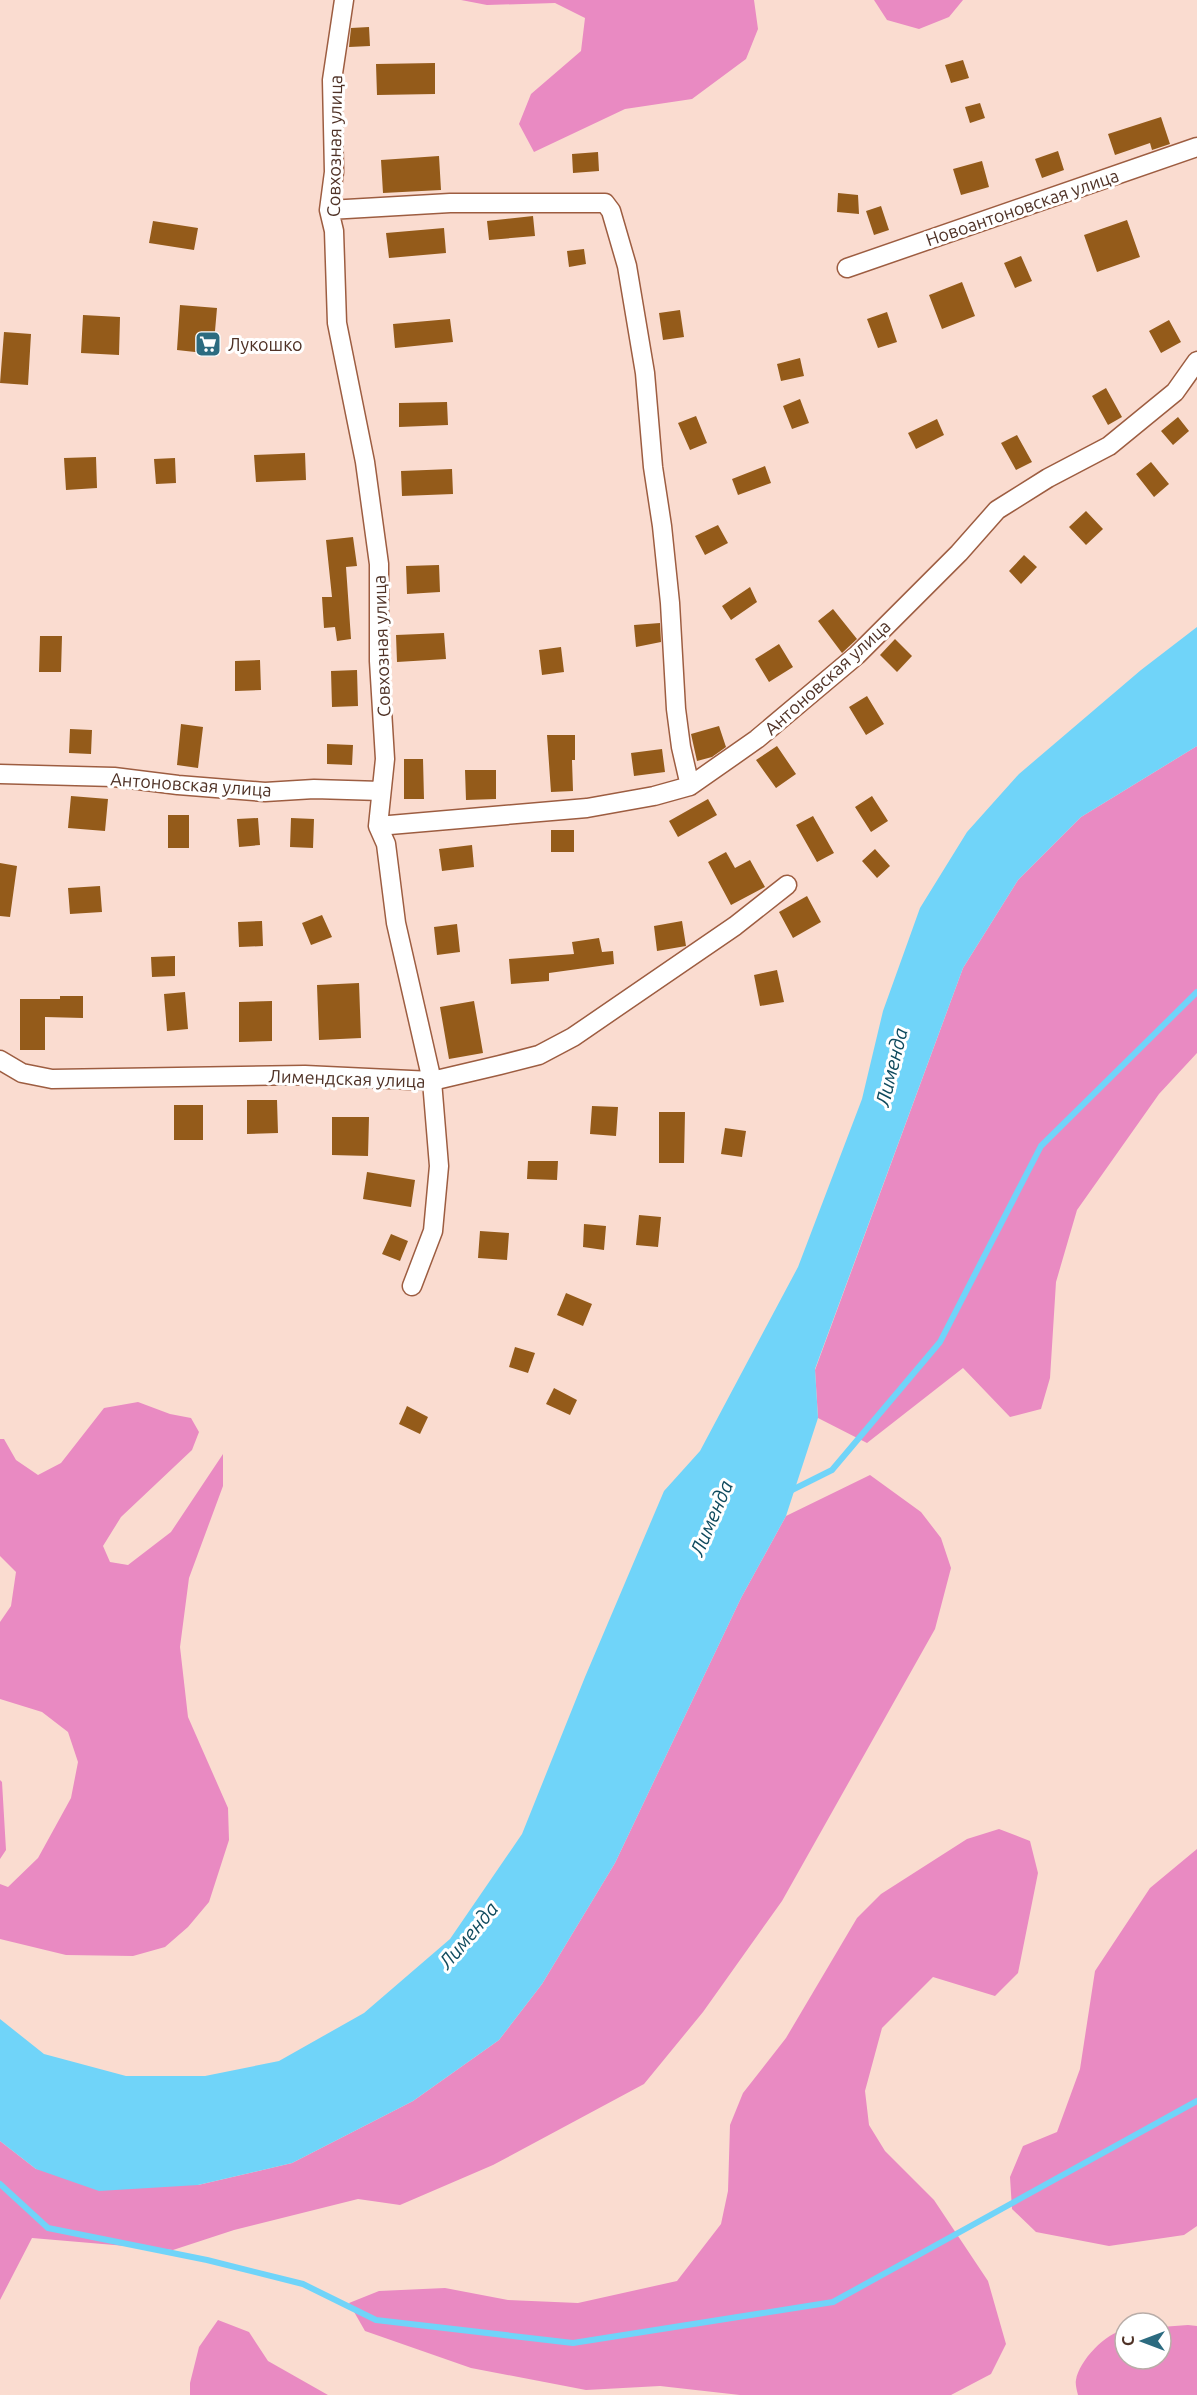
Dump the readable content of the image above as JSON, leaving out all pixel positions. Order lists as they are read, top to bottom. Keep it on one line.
{"streets":{"street":["Совхозная улица","Новоантоновская улица","Антоновская улица","Лимендская улица"]},"crossings":[["Совхозная улица","Антоновская улица"],["Совхозная улица","Лимендская улица"]],"water":["Лименда"],"places":{"supermarket":["Лукошко"]},"north":"left"}
